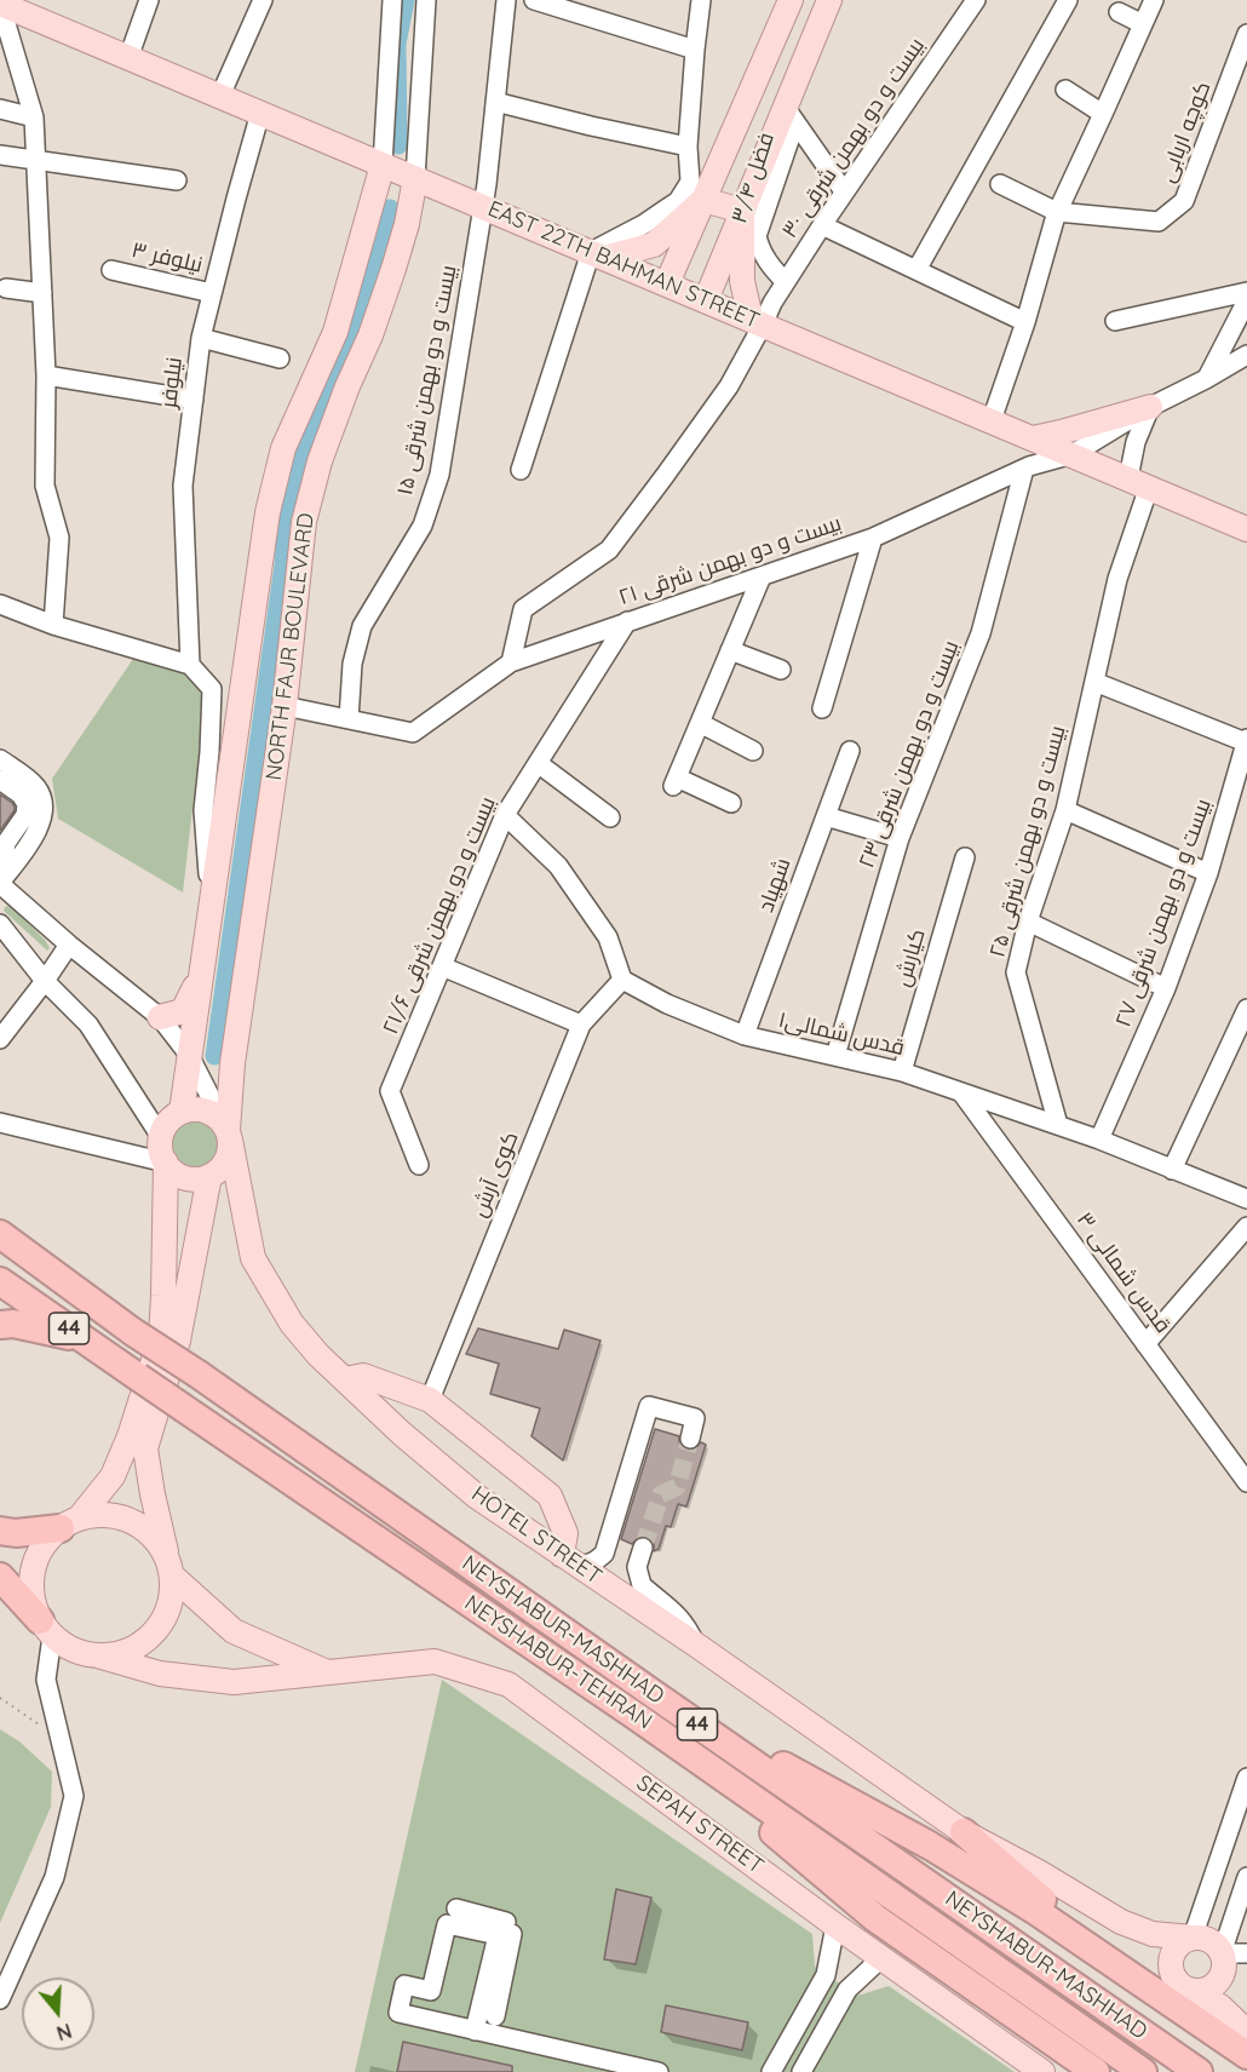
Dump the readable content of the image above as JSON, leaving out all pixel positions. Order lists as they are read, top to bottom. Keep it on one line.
{"streets":{"highway":["44","NEYSHABUR-MASHHAD","NEYSHABUR-TEHRAN"],"main road":["EAST 22TH BAHMAN STREET","NORTH FAJR BOULEVARD","HOTEL STREET","SEPAH STREET"],"street":["کوچه اربابی","بیست و دو بهمن شرقی ۳۰","فضل ۳/۴","نیلوفر ۳","بیست و دو بهمن شرقی ۱۵","نیلوفر","بیست و دو بهمن شرقی ۲۱","بیست و دو بهمن شرقی ۲۳","بیست و دو بهمن شرقی ۲۵","شهیاد","بیست و دو بهمن شرقی ۲۷","بیست و دو بهمن شرقی ۲۱/۶","کیارش","قدس شمالی۱","کوی آرش","قدس شمالی ۳"]},"crossings":[["بیست و دو بهمن شرقی ۳۰","فضل ۳/۴"],["بیست و دو بهمن شرقی ۳۰","EAST 22TH BAHMAN STREET"],["بیست و دو بهمن شرقی ۳۰","بیست و دو بهمن شرقی ۲۱"],["نیلوفر ۳","نیلوفر"],["EAST 22TH BAHMAN STREET","بیست و دو بهمن شرقی ۱۵"],["EAST 22TH BAHMAN STREET","نیلوفر"],["EAST 22TH BAHMAN STREET","بیست و دو بهمن شرقی ۲۱"],["EAST 22TH BAHMAN STREET","NORTH FAJR BOULEVARD"],["EAST 22TH BAHMAN STREET","بیست و دو بهمن شرقی ۲۵"],["بیست و دو بهمن شرقی ۱۵","بیست و دو بهمن شرقی ۲۱"],["بیست و دو بهمن شرقی ۲۱","بیست و دو بهمن شرقی ۲۳"],["بیست و دو بهمن شرقی ۲۱","بیست و دو بهمن شرقی ۲۵"],["بیست و دو بهمن شرقی ۲۱","بیست و دو بهمن شرقی ۲۱/۶"],["NORTH FAJR BOULEVARD","HOTEL STREET"],["بیست و دو بهمن شرقی ۲۳","قدس شمالی۱"],["بیست و دو بهمن شرقی ۲۵","قدس شمالی۱"],["شهیاد","قدس شمالی۱"],["بیست و دو بهمن شرقی ۲۷","قدس شمالی۱"],["کیارش","قدس شمالی۱"],["قدس شمالی۱","کوی آرش"],["قدس شمالی۱","قدس شمالی ۳"],["44","NEYSHABUR-TEHRAN"]],"north":"bottom"}
